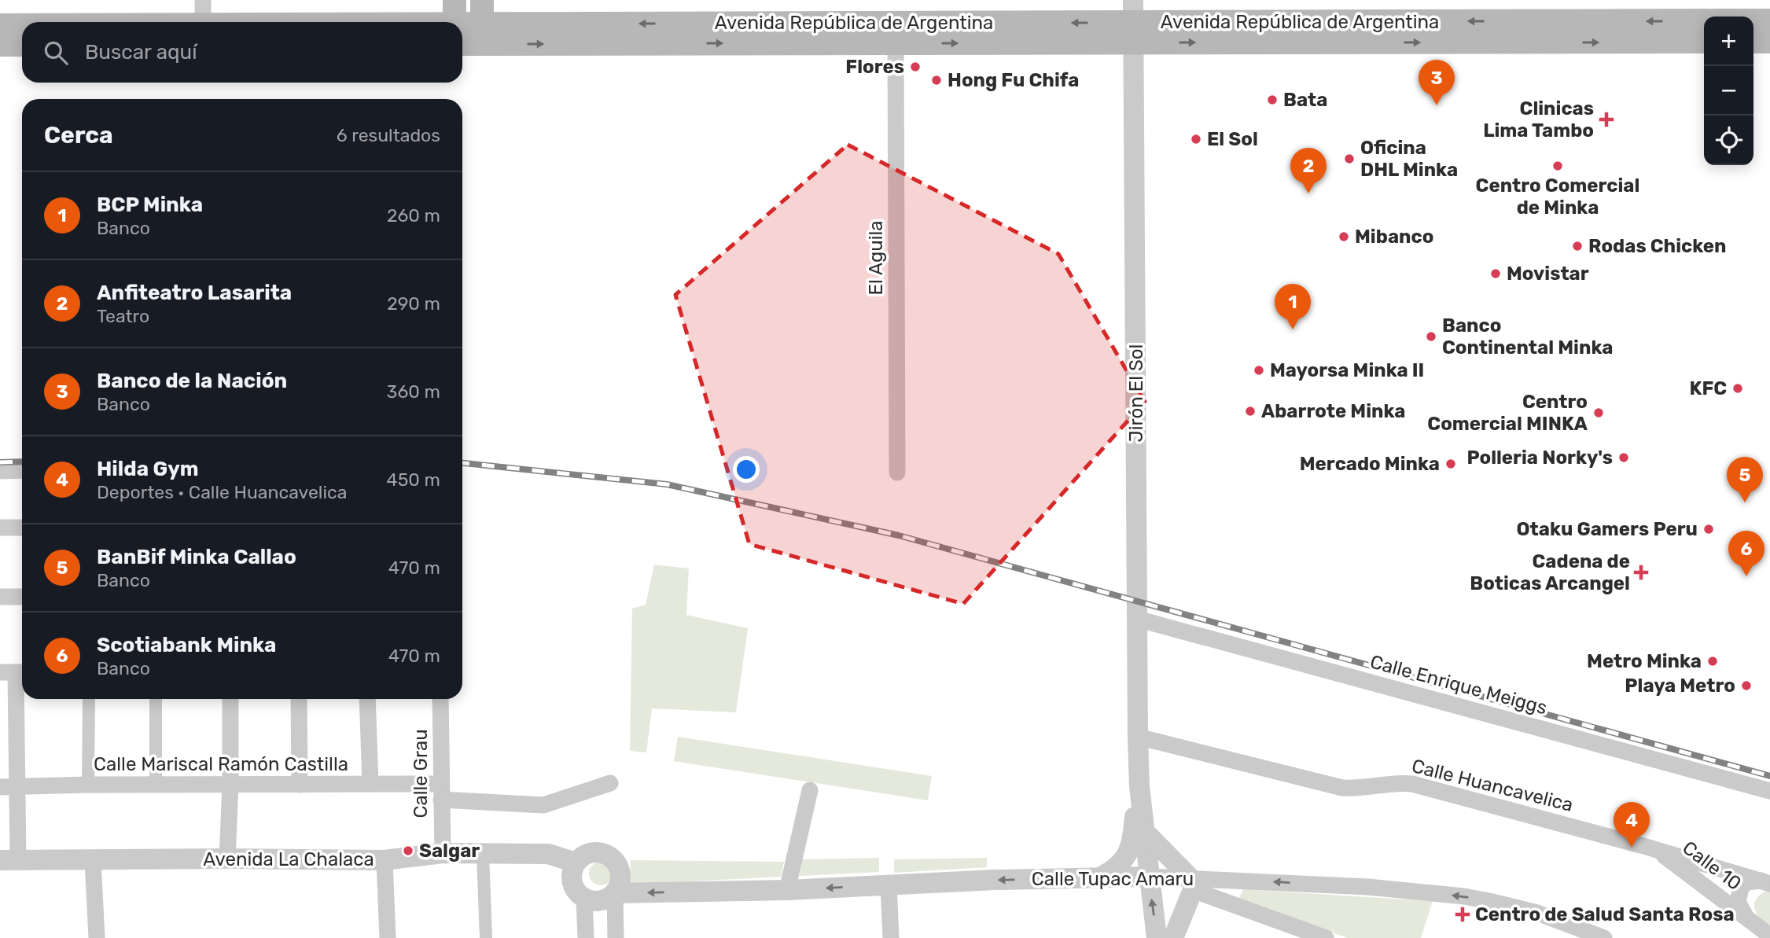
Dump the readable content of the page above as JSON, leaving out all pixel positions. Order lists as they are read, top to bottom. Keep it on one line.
{"streets":{"main road":["Avenida República de Argentina"],"street":["El Aguila","Jirón El Sol","Calle Enrique Meiggs","Calle Mariscal Ramón Castilla","Calle Grau","Calle Huancavelica","Avenida La Chalaca","Calle 10","Calle Tupac Amaru"]},"crossings":[["Avenida República de Argentina","El Aguila"],["Avenida República de Argentina","Jirón El Sol"],["Jirón El Sol","Calle Enrique Meiggs"],["Jirón El Sol","Calle Huancavelica"],["Jirón El Sol","Calle Tupac Amaru"],["Calle Mariscal Ramón Castilla","Calle Grau"],["Calle Grau","Avenida La Chalaca"],["Calle Huancavelica","Calle 10"],["Avenida La Chalaca","Calle Tupac Amaru"]],"one_way":["Calle Tupac Amaru"],"places":{"other":["Flores","Hong Fu Chifa","Bata","El Sol","Oficina DHL Minka","Centro Comercial de Minka","Mibanco","Rodas Chicken","Movistar","Banco Continental Minka","Mayorsa Minka II","KFC","Abarrote Minka","Centro Comercial MINKA","Polleria Norky's","Mercado Minka","Otaku Gamers Peru","Metro Minka","Playa Metro","Salgar"],"health":["Clinicas Lima Tambo","Cadena de Boticas Arcangel","Centro de Salud Santa Rosa"]},"page":{"map_buttons":["+","−"],"search":"Buscar aquí","pins":["3","2","1","5","6","4"],"heading":["Cerca","6 resultados"],"list":[{"mark":"1","name":"BCP Minka","note":"Banco","value":"260 m"},{"mark":"2","name":"Anfiteatro Lasarita","note":"Teatro","value":"290 m"},{"mark":"3","name":"Banco de la Nación","note":"Banco","value":"360 m"},{"mark":"4","name":"Hilda Gym","note":"Deportes · Calle Huancavelica","value":"450 m"},{"mark":"5","name":"BanBif Minka Callao","note":"Banco","value":"470 m"},{"mark":"6","name":"Scotiabank Minka","note":"Banco","value":"470 m"}]}}
